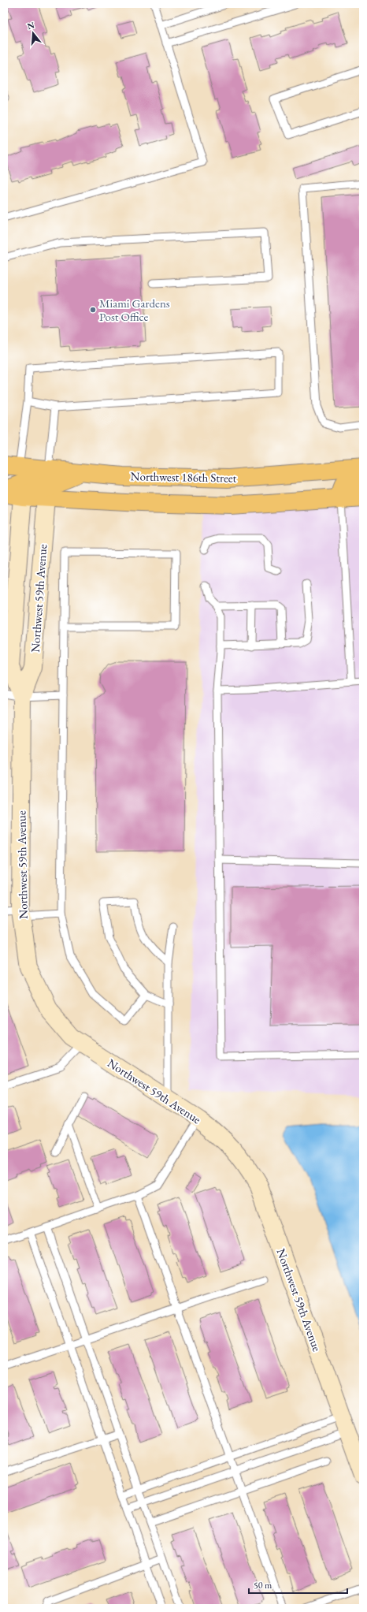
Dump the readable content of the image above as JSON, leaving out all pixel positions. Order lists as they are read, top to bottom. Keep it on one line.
{"streets":{"main road":["Northwest 186th Street"],"street":["Northwest 59th Avenue"]},"places":["Miami Gardens Post Office"],"scale_bar":"50 m","north":"top"}
